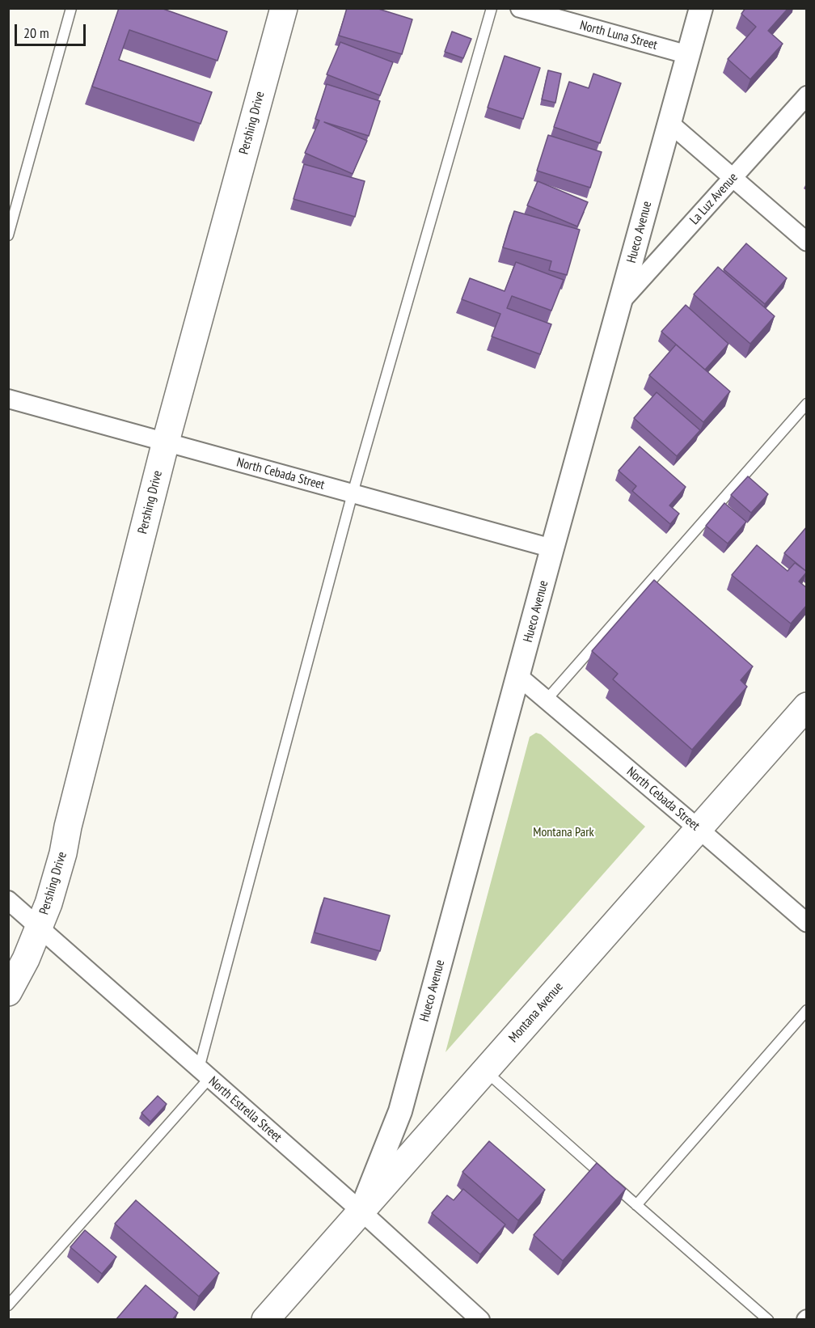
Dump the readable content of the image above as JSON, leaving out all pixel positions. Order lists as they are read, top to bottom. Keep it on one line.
{"streets":{"main road":["Pershing Drive","Montana Avenue"],"street":["North Luna Street","La Luz Avenue","Hueco Avenue","North Cebada Street","North Estrella Street"]},"crossings":[["North Luna Street","Hueco Avenue"],["Pershing Drive","North Cebada Street"],["Pershing Drive","North Estrella Street"],["La Luz Avenue","Hueco Avenue"],["Hueco Avenue","North Cebada Street"],["Hueco Avenue","Montana Avenue"],["Hueco Avenue","North Estrella Street"],["North Cebada Street","Montana Avenue"],["Montana Avenue","North Estrella Street"]],"parks":["Montana Park"],"scale_bar":"20 m"}
